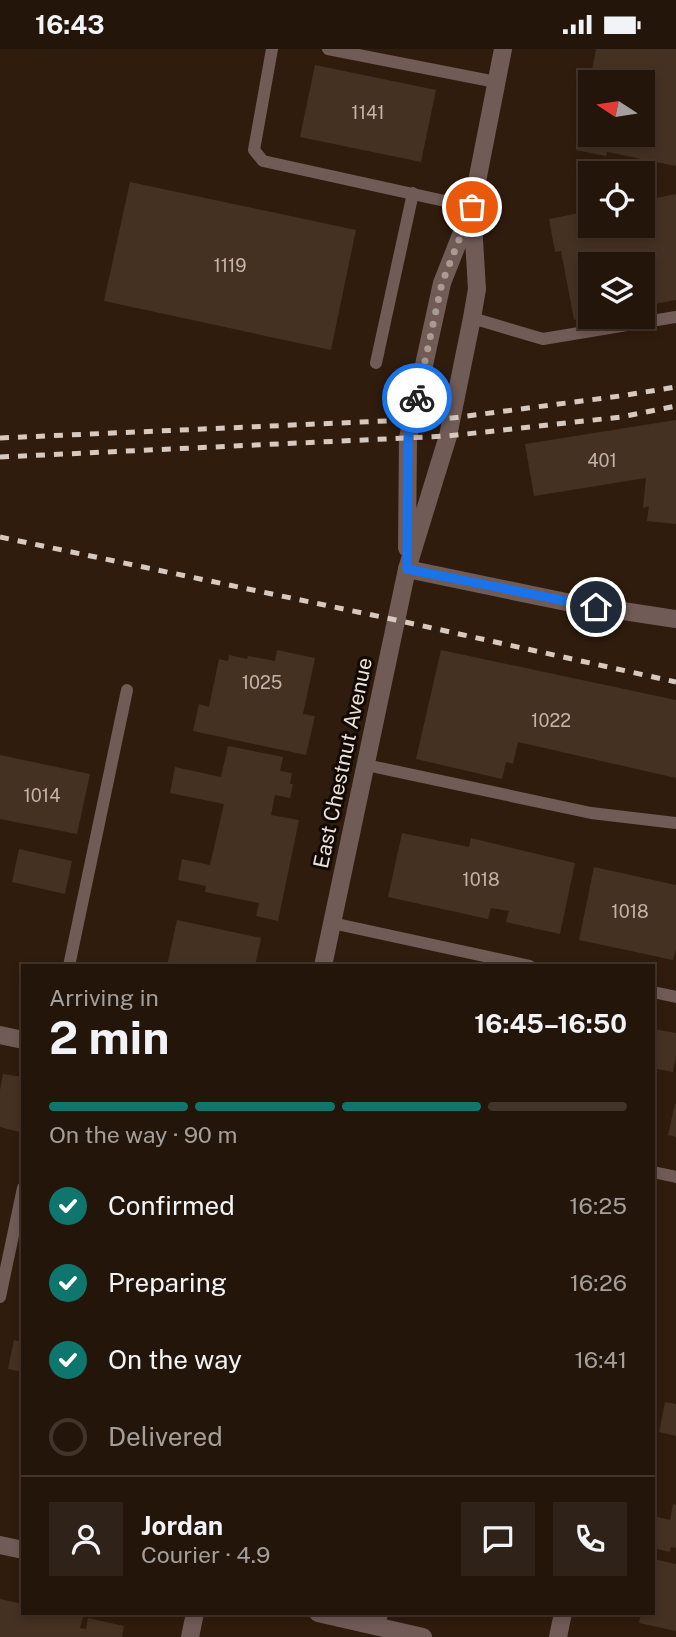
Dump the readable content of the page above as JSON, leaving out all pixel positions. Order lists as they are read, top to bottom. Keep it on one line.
{"streets":{"street":["East Chestnut Avenue"]},"house_numbers":["1141","1119","401","1025","1022","1014","1018","1018"],"north":"left","page":{"status":"16:43","heading":["2 min","Arriving in","16:45–16:50"],"panel":["Jordan","Courier · 4.9"],"bar":"On the way · 90 m","list":[["Confirmed","16:25"],["Preparing","16:26"],["On the way","16:41"],"Delivered"]}}
